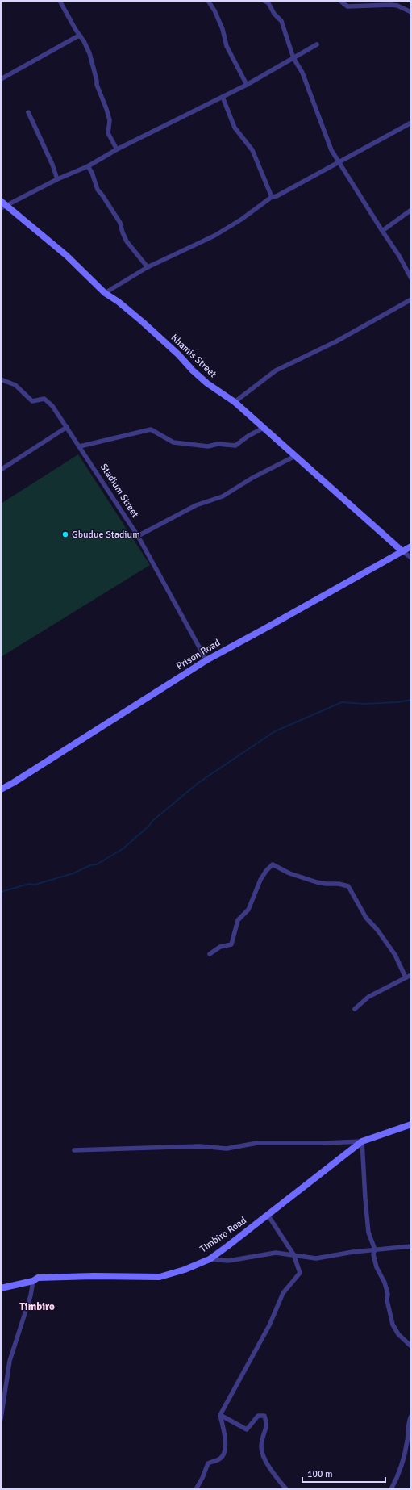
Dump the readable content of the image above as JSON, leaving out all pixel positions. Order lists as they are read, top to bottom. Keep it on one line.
{"streets":{"street":["Khamis Street","Stadium Street","Prison Road","Timbiro Road"]},"crossings":[["Khamis Street","Prison Road"],["Stadium Street","Prison Road"]],"districts":["Timbiro"],"places":["Gbudue Stadium"],"scale_bar":"100 m"}
